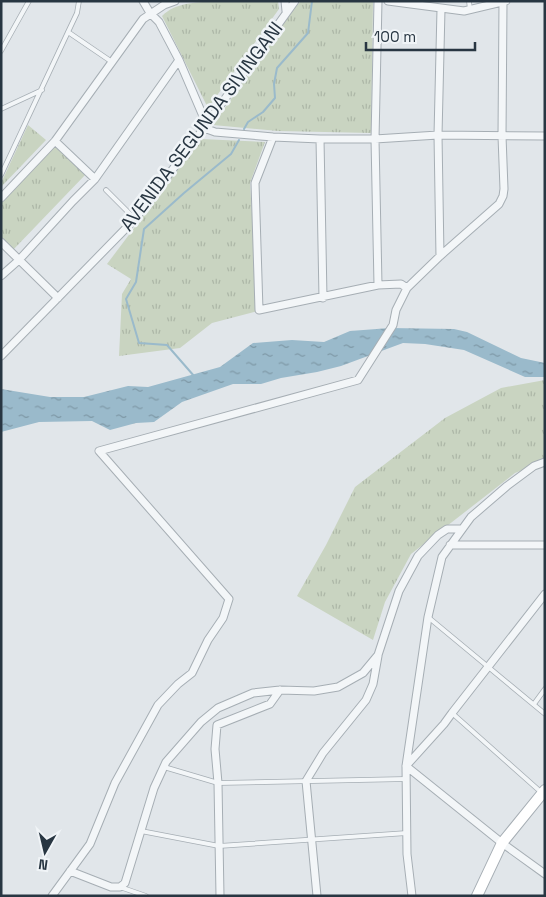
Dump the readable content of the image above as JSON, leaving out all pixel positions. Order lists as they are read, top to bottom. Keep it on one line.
{"streets":{"street":["AVENIDA SEGUNDA SIVINGANI"]},"scale_bar":"100 m","north":"bottom"}
